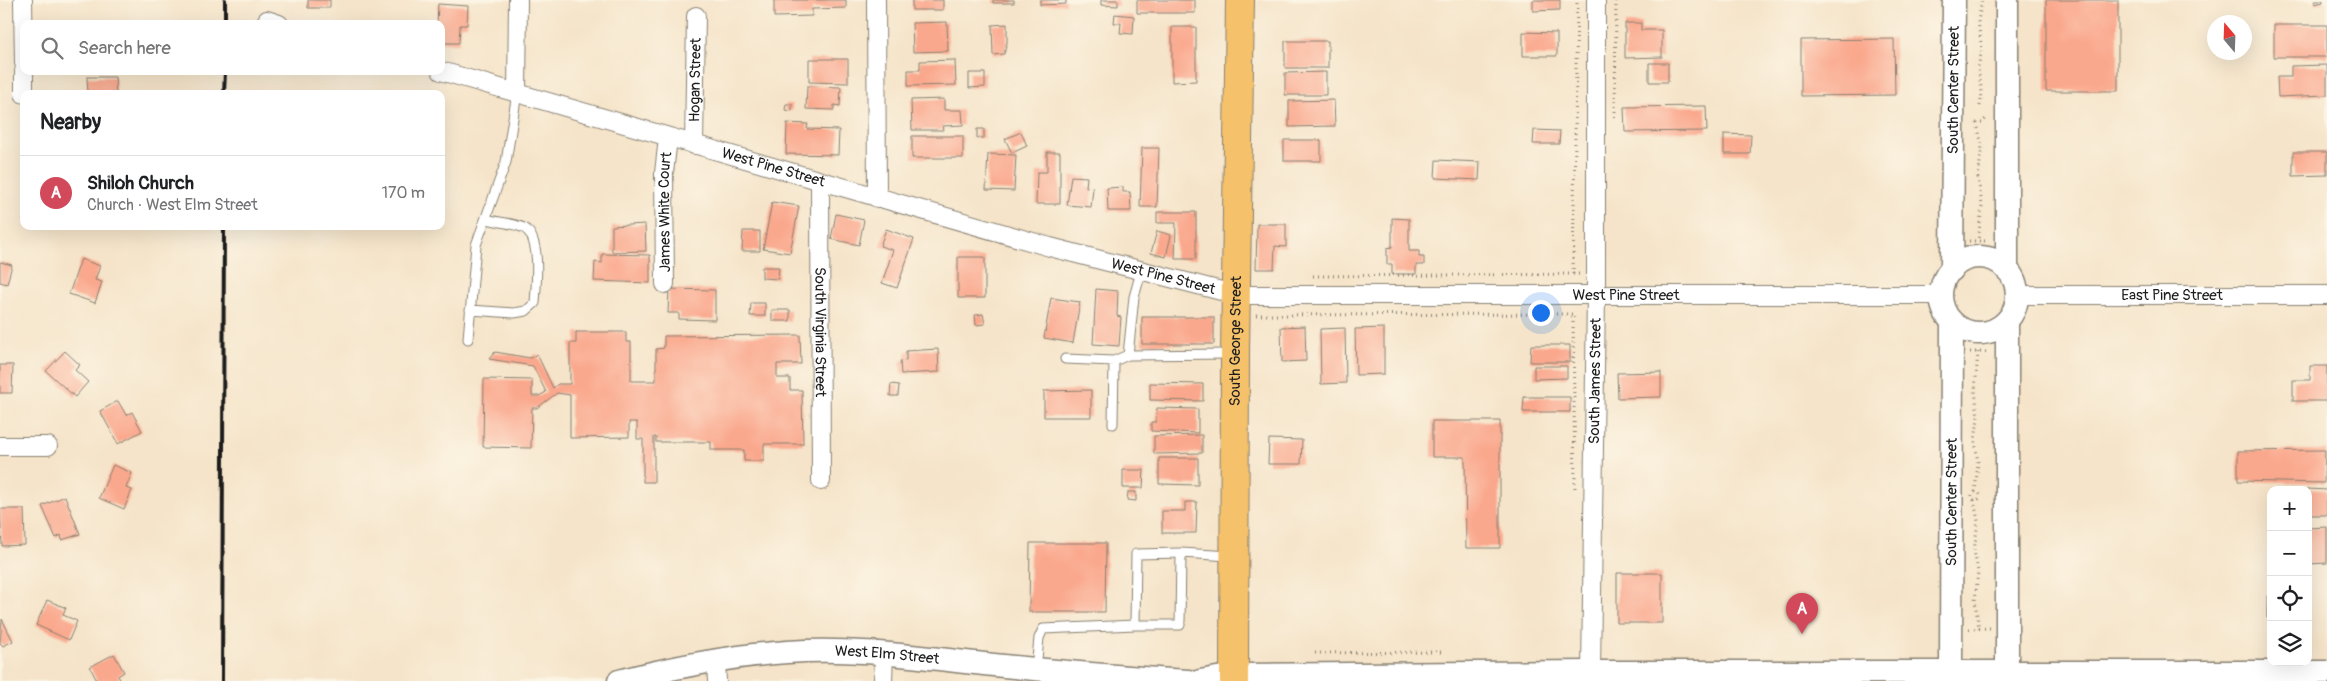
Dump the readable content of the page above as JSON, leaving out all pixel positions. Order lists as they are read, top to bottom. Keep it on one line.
{"streets":{"main road":["South George Street"],"street":["Hogan Street","South Center Street","West Pine Street","James White Court","East Pine Street","South Virginia Street","South James Street","West Elm Street"]},"crossings":[["Hogan Street","West Pine Street"],["South Center Street","West Pine Street"],["South Center Street","East Pine Street"],["West Pine Street","James White Court"],["West Pine Street","East Pine Street"],["West Pine Street","South Virginia Street"],["West Pine Street","South George Street"],["West Pine Street","South James Street"]],"north":"top","page":{"search":"Search here","heading":"Nearby","list":[{"mark":"A","name":"Shiloh Church","note":"Church · West Elm Street","value":"170 m"}],"map_buttons":["+","−"],"pins":"A"}}
